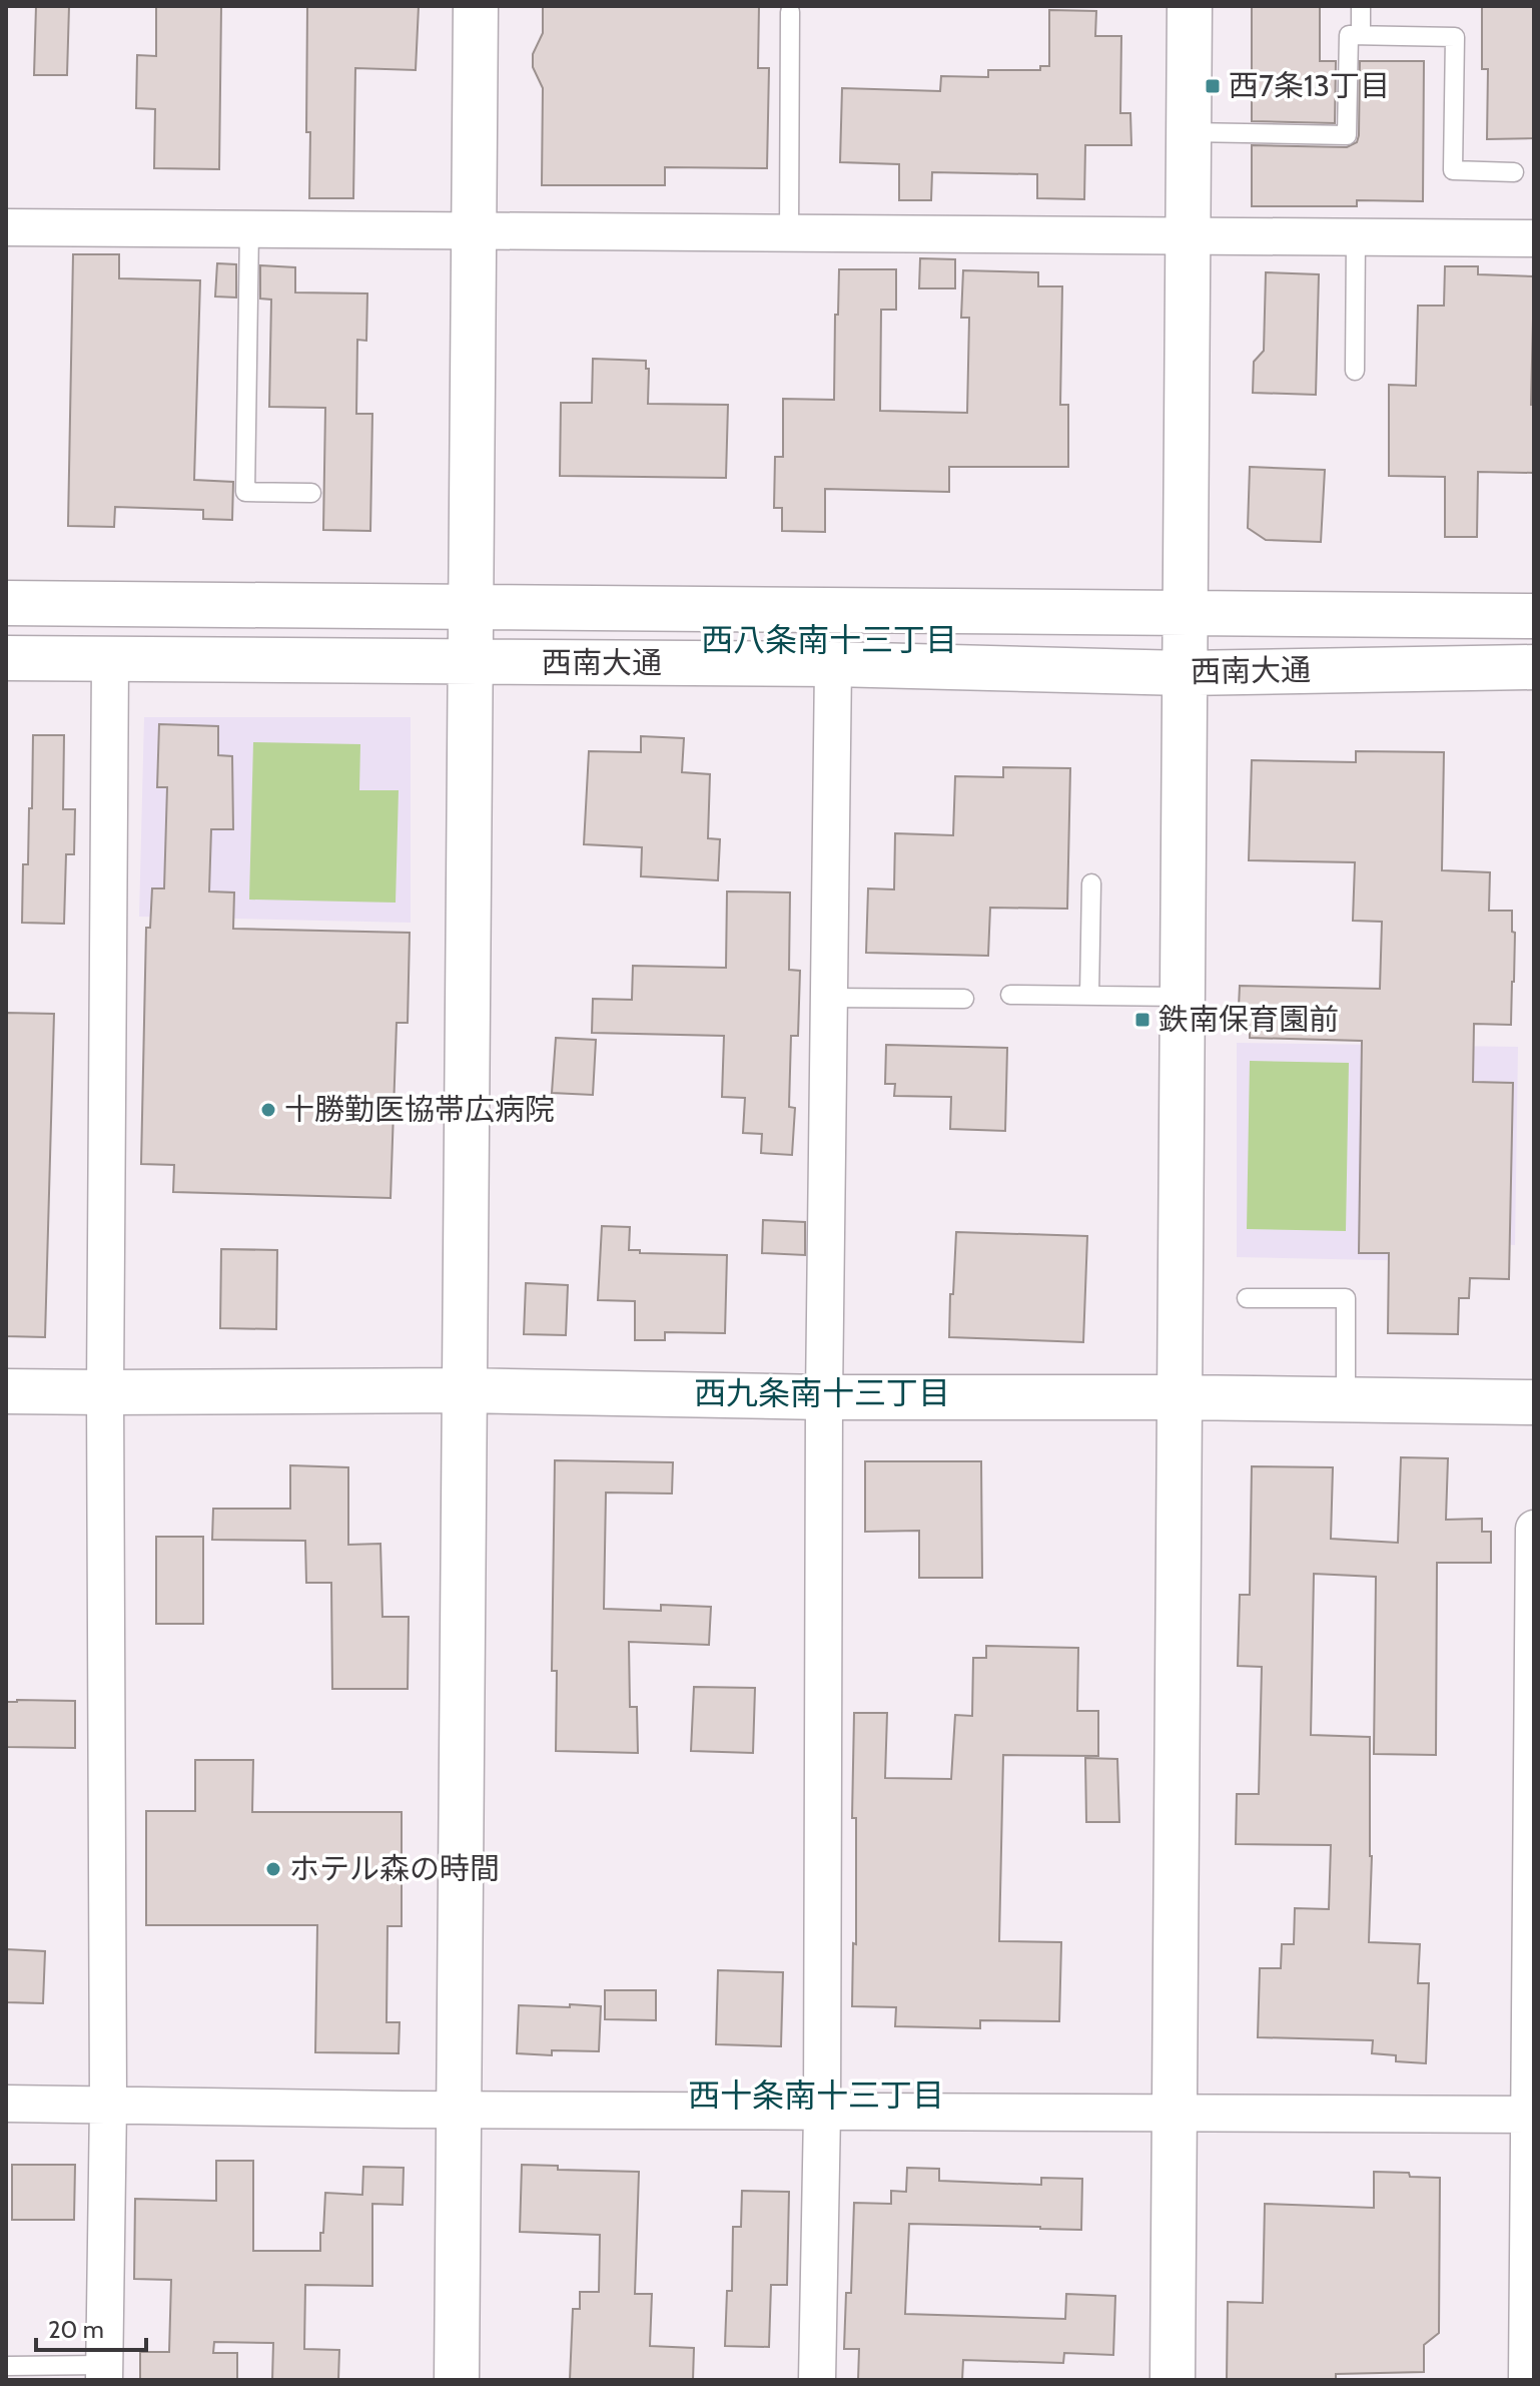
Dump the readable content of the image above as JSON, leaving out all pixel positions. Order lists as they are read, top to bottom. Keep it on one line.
{"streets":{"street":["西南大通"]},"districts":["西八条南十三丁目","西九条南十三丁目","西十条南十三丁目"],"places":{"transit":["西7条13丁目","鉄南保育園前"],"other":["十勝勤医協帯広病院","ホテル森の時間"]},"scale_bar":"20 m"}
